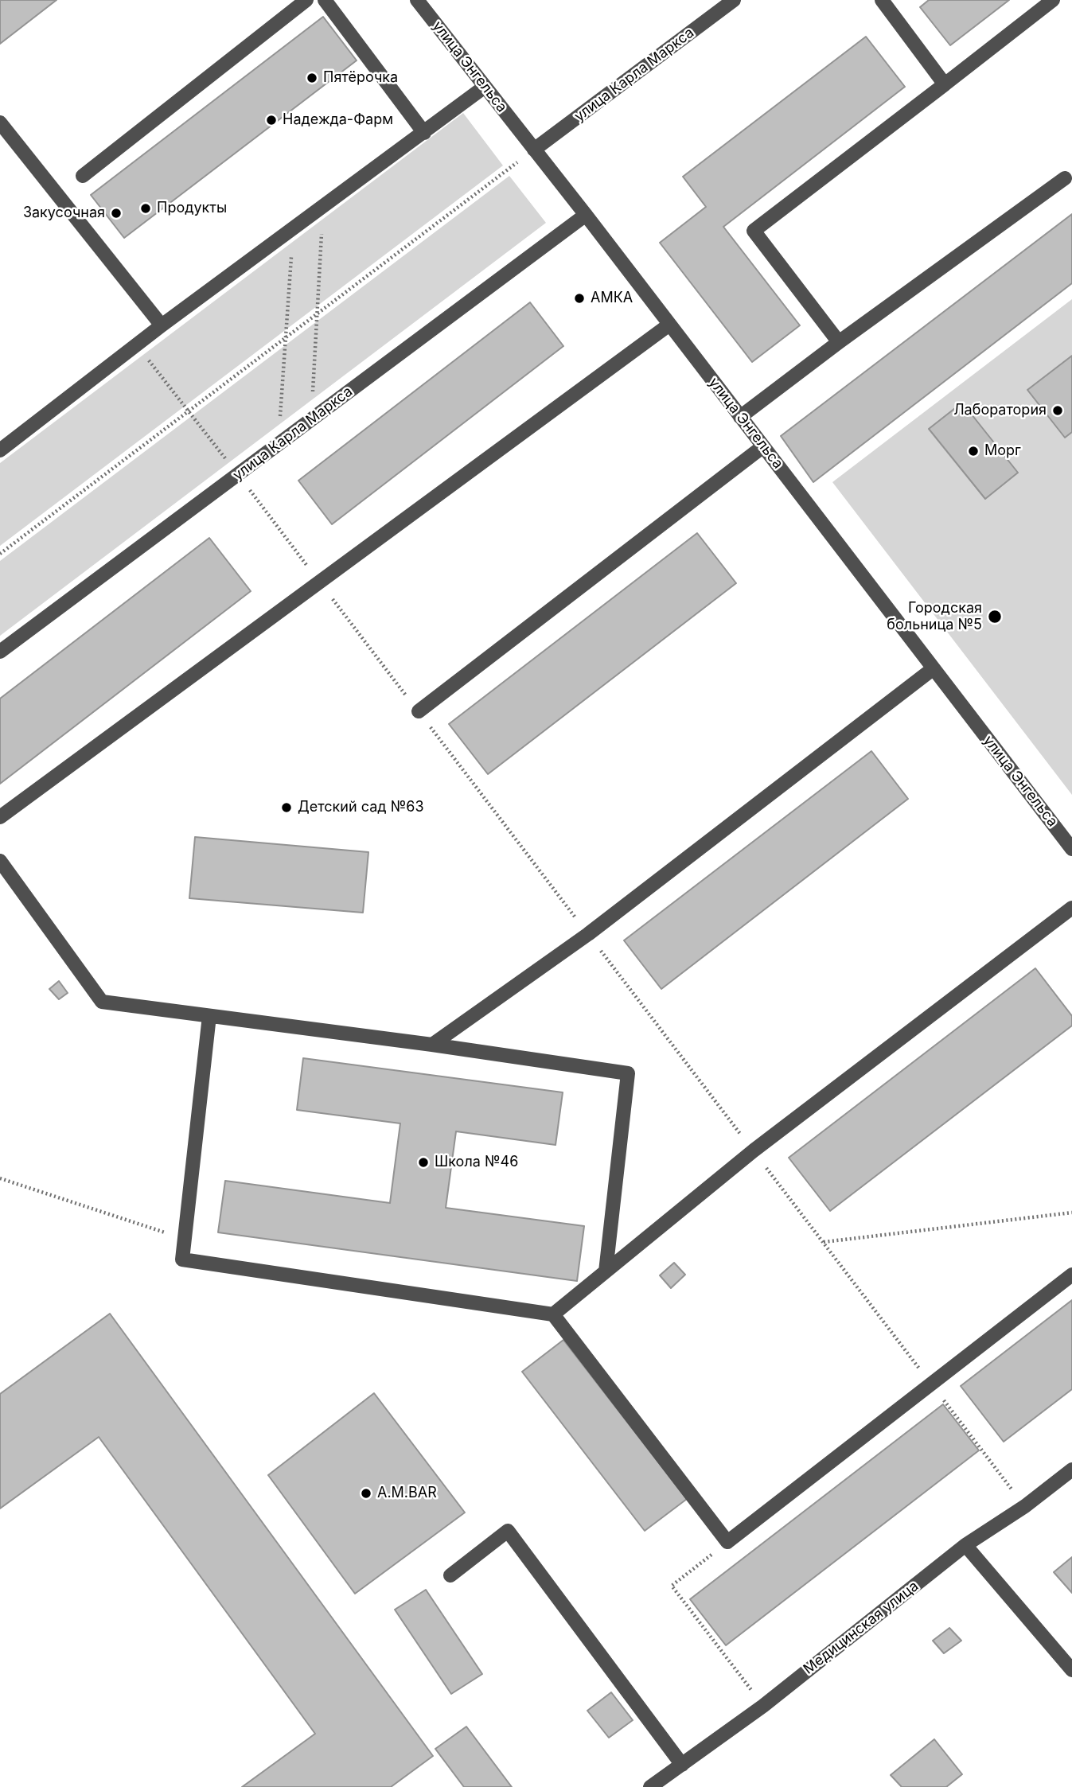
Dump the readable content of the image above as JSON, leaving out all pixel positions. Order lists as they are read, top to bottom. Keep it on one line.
{"streets":{"street":["улица Энгельса","улица Карла Маркса","Медицинская улица"]},"crossings":[["улица Энгельса","улица Карла Маркса"]],"places":["Пятёрочка","Надежда-Фарм","Продукты","Закусочная","АМКА","Лаборатория","Морг","Городская больница №5","Детский сад №63","Школа №46","А.М.BAR"]}
